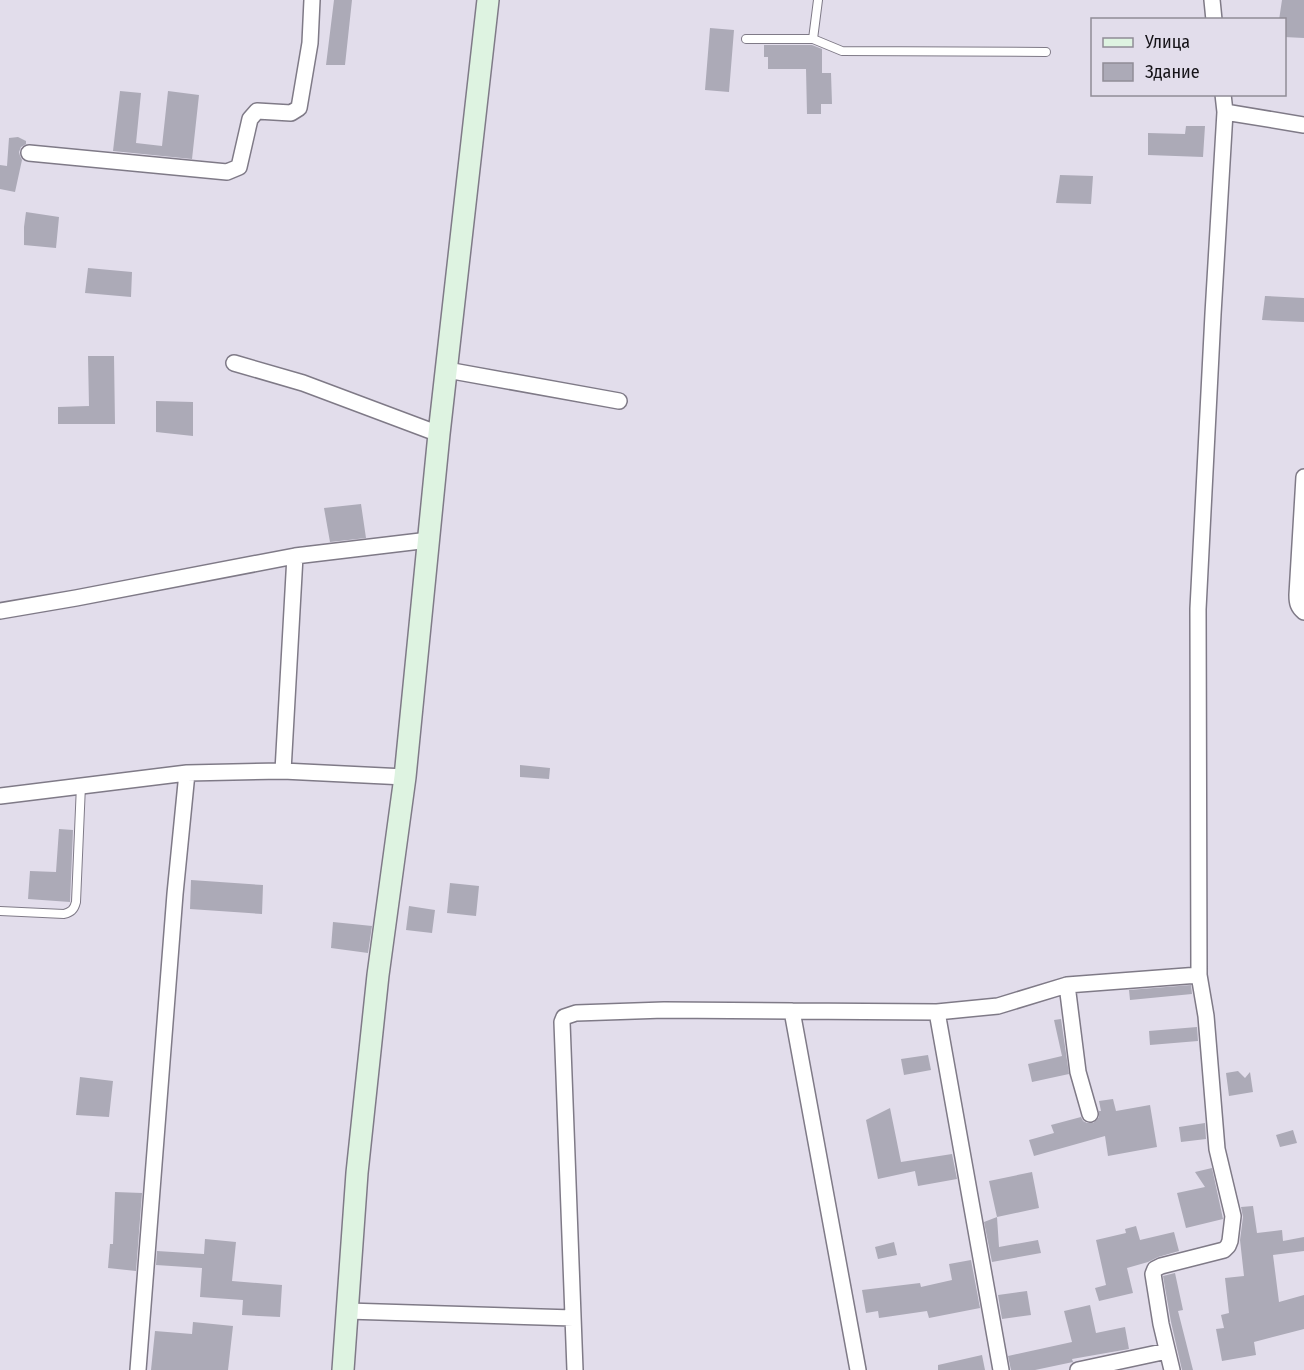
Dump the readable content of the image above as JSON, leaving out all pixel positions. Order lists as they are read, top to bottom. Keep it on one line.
{"legend":["Улица","Здание"]}
